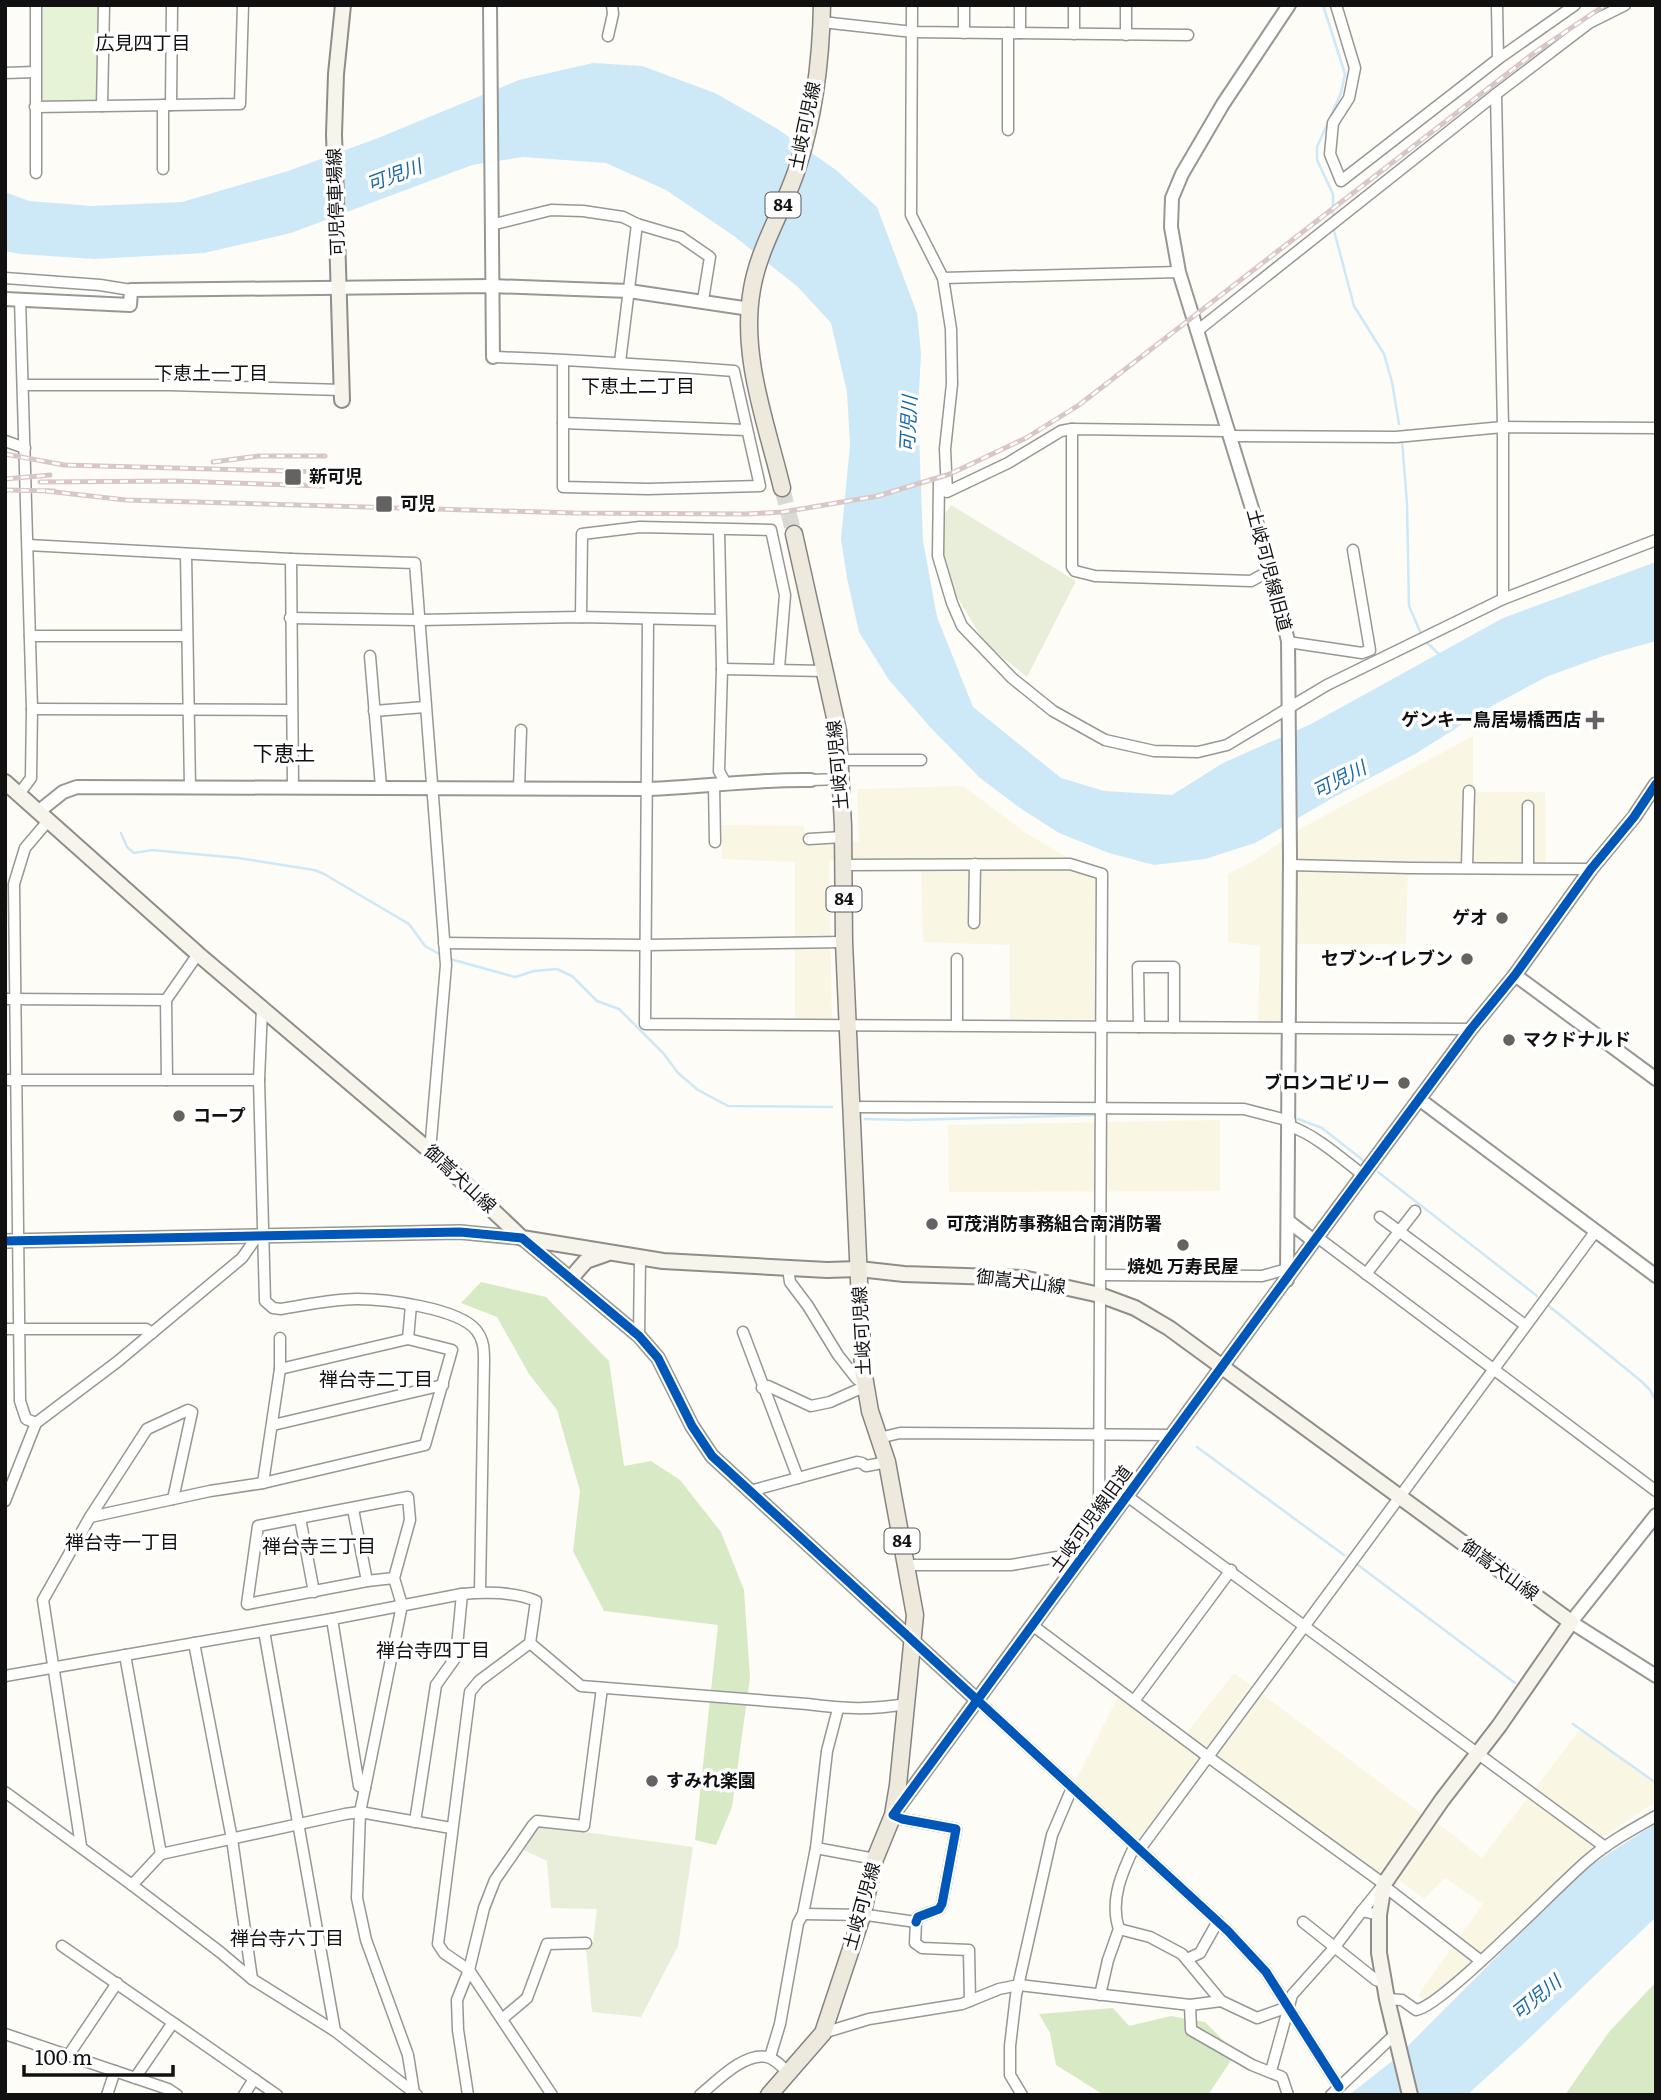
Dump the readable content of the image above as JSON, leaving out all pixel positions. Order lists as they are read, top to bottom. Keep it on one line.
{"streets":{"main road":["土岐可児線","可児停車場線","84","御嵩犬山線"],"street":["土岐可児線旧道"]},"crossings":[["土岐可児線","土岐可児線旧道"],["土岐可児線","御嵩犬山線"],["土岐可児線旧道","御嵩犬山線"]],"districts":["広見四丁目","下恵土一丁目","下恵土二丁目","下恵土","禅台寺二丁目","禅台寺一丁目","禅台寺三丁目","禅台寺四丁目","禅台寺六丁目"],"water":["可児川"],"places":{"transit":["新可児","可児"],"health":["ゲンキー鳥居場橋西店"],"other":["ゲオ","セブン-イレブン","マクドナルド","ブロンコビリー","コープ","可茂消防事務組合南消防署","焼処 万寿民屋","すみれ楽園"]},"scale_bar":"100 m"}
